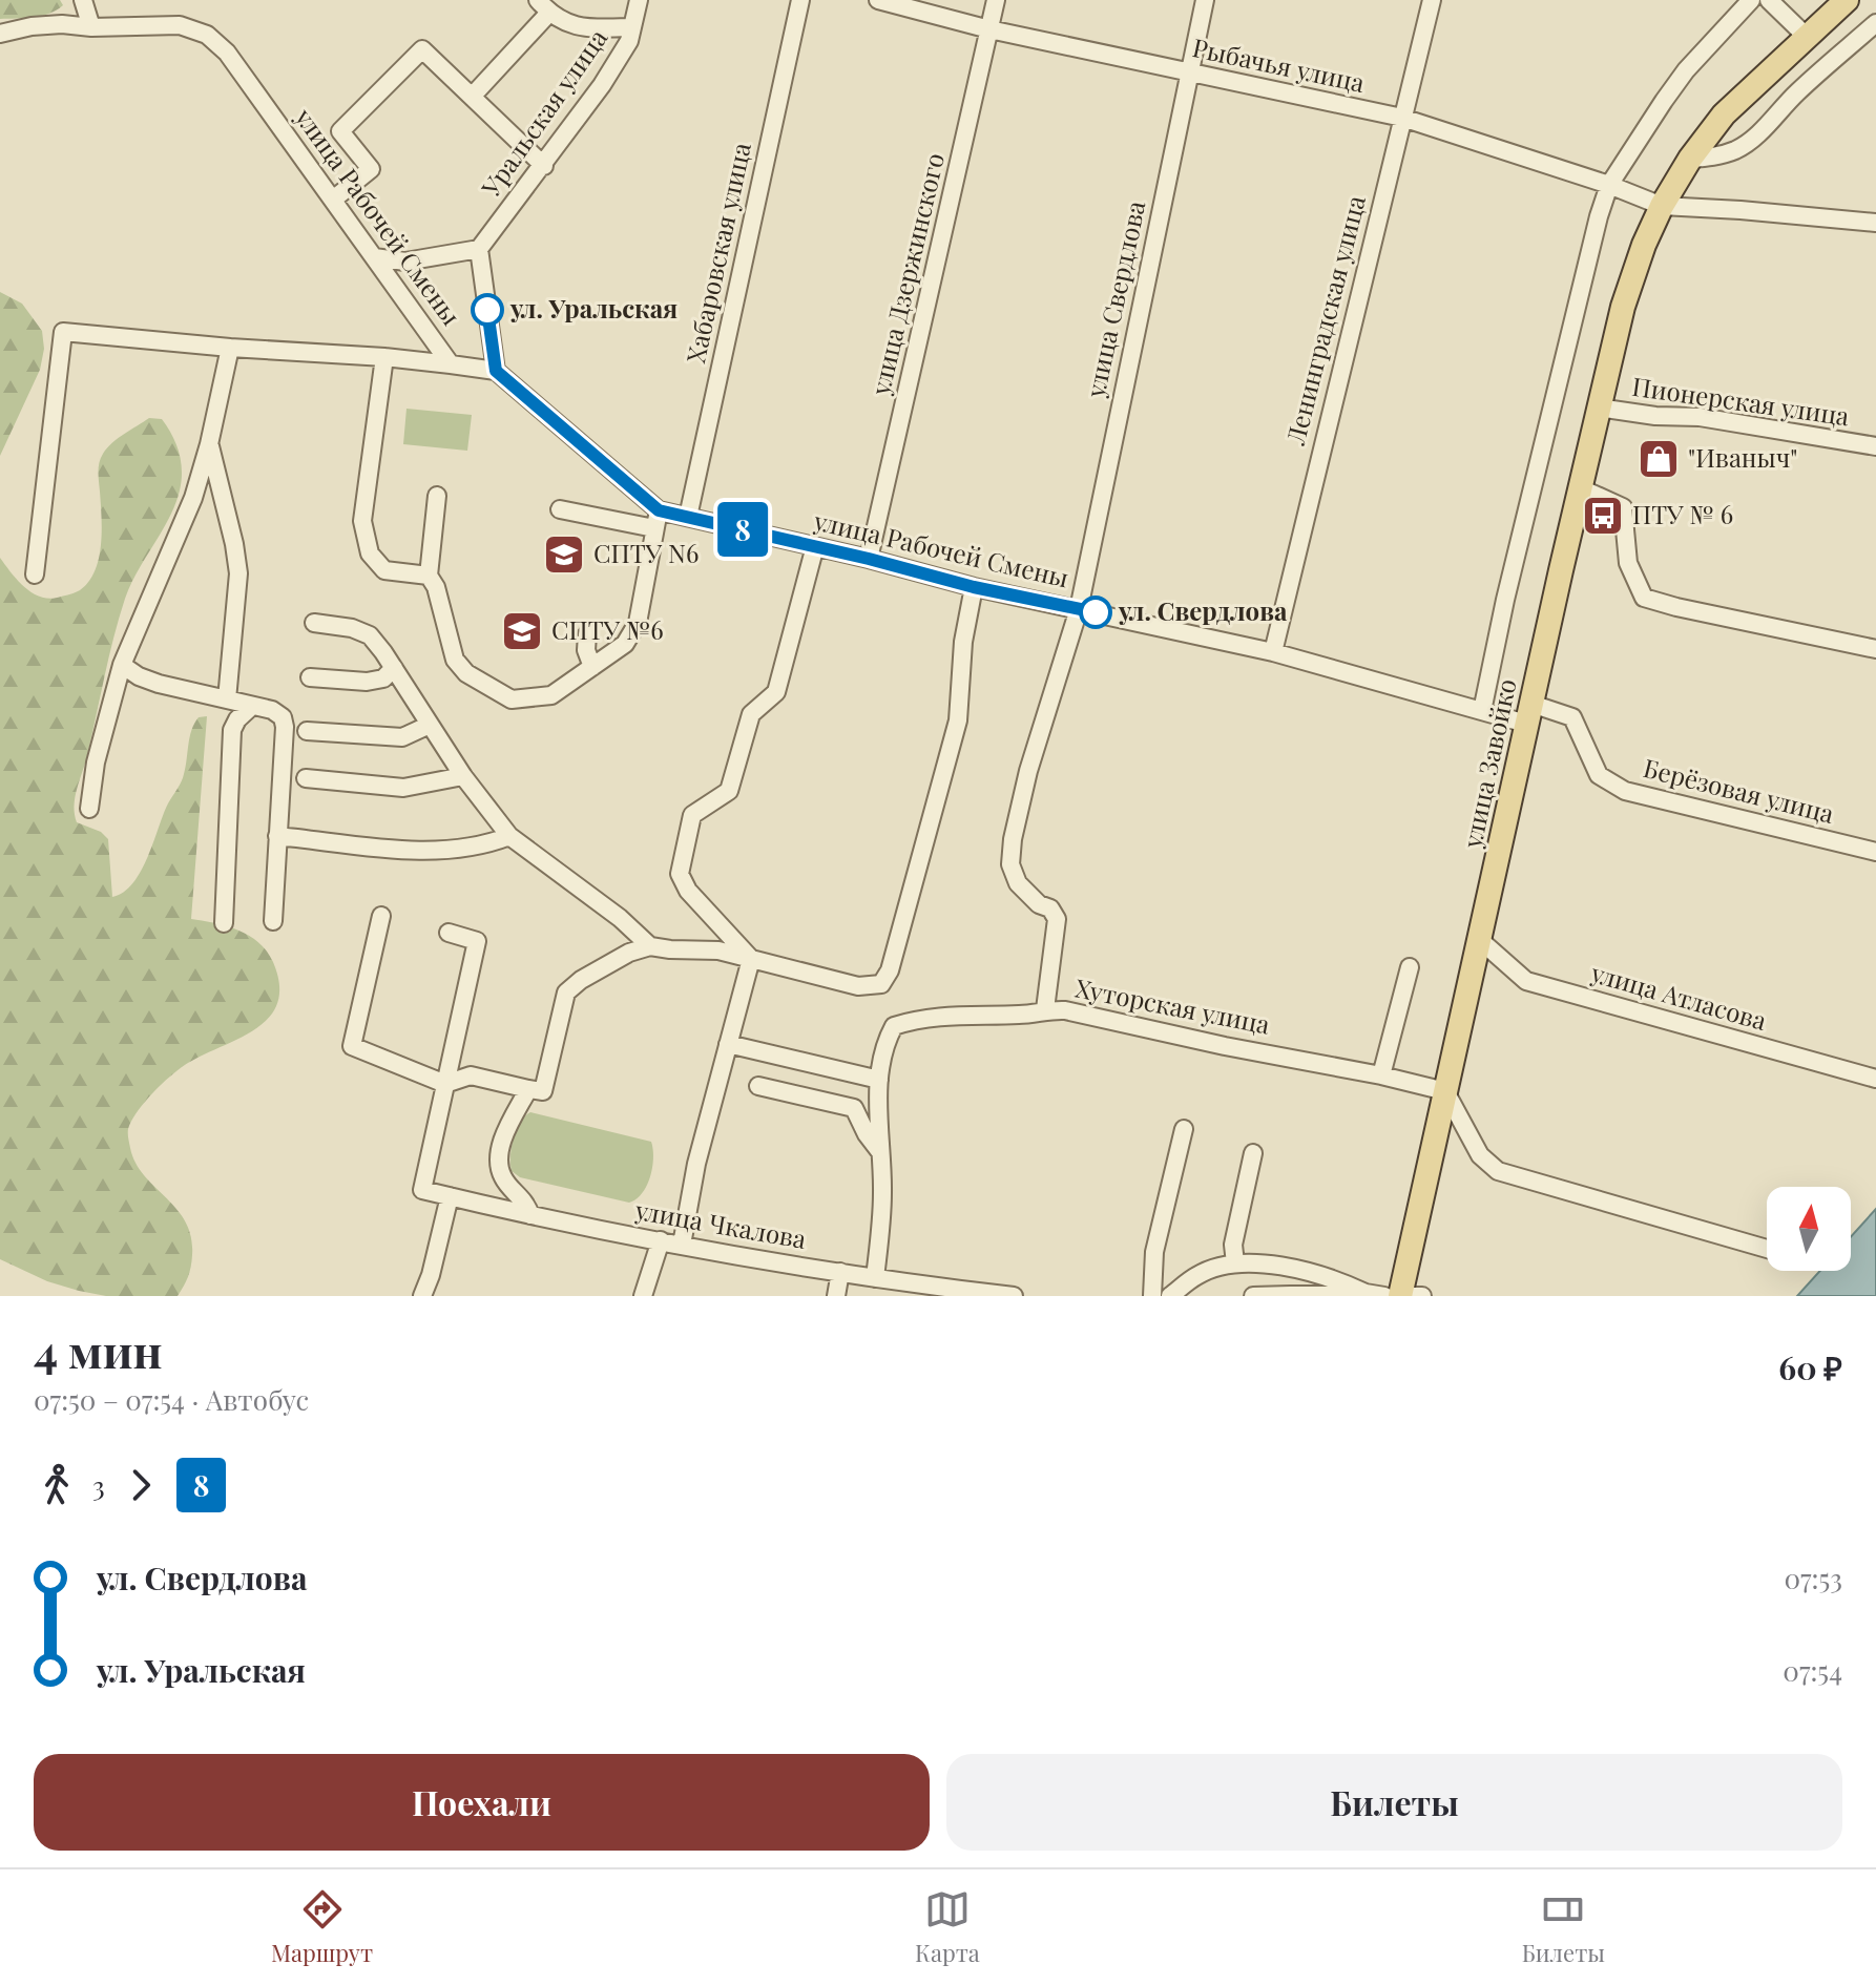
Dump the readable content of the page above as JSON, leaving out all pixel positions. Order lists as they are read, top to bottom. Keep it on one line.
{"streets":{"main road":["улица Завойко"],"street":["Рыбачья улица","Уральская улица","улица Рабочей Смены","Хабаровская улица","улица Дзержинского","улица Свердлова","Ленинградская улица","Пионерская улица","Берёзовая улица","улица Атласова","Хуторская улица","улица Чкалова"]},"crossings":[["Рыбачья улица","улица Дзержинского"],["Рыбачья улица","улица Свердлова"],["Рыбачья улица","Ленинградская улица"],["Рыбачья улица","улица Завойко"],["улица Рабочей Смены","Хабаровская улица"],["улица Рабочей Смены","улица Дзержинского"],["улица Рабочей Смены","улица Свердлова"],["улица Рабочей Смены","Ленинградская улица"],["улица Рабочей Смены","улица Завойко"],["улица Рабочей Смены","Берёзовая улица"],["улица Свердлова","Хуторская улица"],["Пионерская улица","улица Завойко"],["улица Завойко","Берёзовая улица"],["улица Завойко","улица Атласова"],["улица Завойко","Хуторская улица"],["Хуторская улица","улица Чкалова"]],"places":{"other":["ул. Уральская","ул. Свердлова"],"shop":["\"Иваныч\""],"bus stop":["ПТУ № 6"],"school or university":["СПТУ N6","СПТУ №6"]},"lines":["bus line 8"],"north":"top","page":{"on_map":"8","heading":["4 мин","07:50 – 07:54 · Автобус","60 ₽"],"legs":["3","8"],"list":[{"name":"ул. Свердлова","value":"07:53"},{"name":"ул. Уральская","value":"07:54"}],"buttons":["Поехали","Билеты"],"tabs":["Маршрут","Карта","Билеты"]}}
